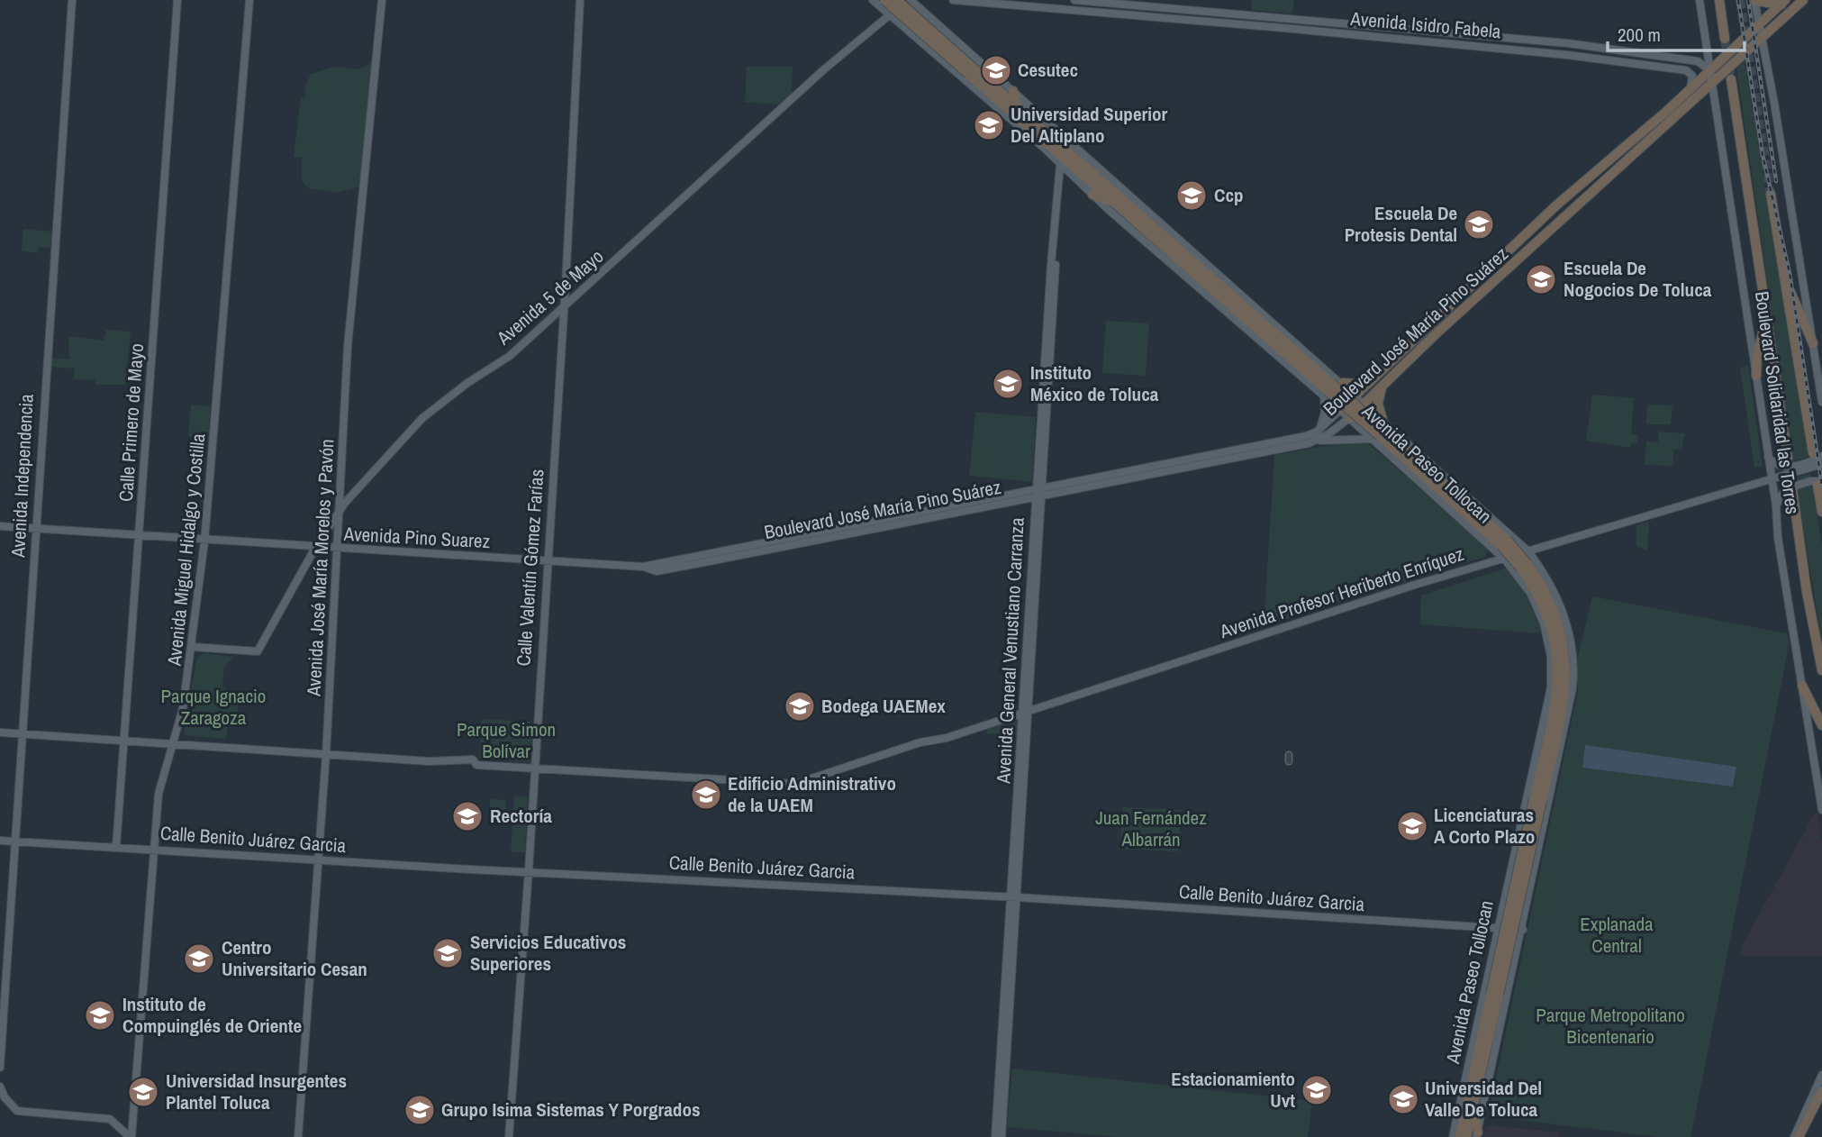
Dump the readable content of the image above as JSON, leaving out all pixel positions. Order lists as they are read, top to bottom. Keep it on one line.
{"streets":{"highway":["Boulevard José María Pino Suárez","Boulevard Solidaridad las Torres","Avenida Paseo Tollocan"],"main road":["Avenida Isidro Fabela","Avenida 5 de Mayo","Calle Primero de Mayo","Avenida Independencia","Avenida Pino Suarez","Avenida Miguel Hidalgo y Costilla","Avenida José María Morelos y Pavón","Calle Valentín Gómez Farías","Avenida Profesor Heriberto Enríquez","Avenida General Venustiano Carranza","Calle Benito Juárez Garcia"]},"crossings":[["Avenida Isidro Fabela","Boulevard José María Pino Suárez"],["Avenida Isidro Fabela","Boulevard Solidaridad las Torres"],["Avenida 5 de Mayo","Avenida Paseo Tollocan"],["Avenida 5 de Mayo","Avenida Pino Suarez"],["Avenida 5 de Mayo","Avenida Miguel Hidalgo y Costilla"],["Avenida 5 de Mayo","Avenida José María Morelos y Pavón"],["Avenida 5 de Mayo","Calle Valentín Gómez Farías"],["Boulevard José María Pino Suárez","Boulevard Solidaridad las Torres"],["Boulevard José María Pino Suárez","Avenida Paseo Tollocan"],["Boulevard José María Pino Suárez","Avenida Pino Suarez"],["Boulevard José María Pino Suárez","Avenida General Venustiano Carranza"],["Boulevard Solidaridad las Torres","Avenida Profesor Heriberto Enríquez"],["Calle Primero de Mayo","Avenida Pino Suarez"],["Calle Primero de Mayo","Avenida Profesor Heriberto Enríquez"],["Calle Primero de Mayo","Calle Benito Juárez Garcia"],["Avenida Paseo Tollocan","Avenida Profesor Heriberto Enríquez"],["Avenida Paseo Tollocan","Avenida General Venustiano Carranza"],["Avenida Paseo Tollocan","Calle Benito Juárez Garcia"],["Avenida Independencia","Avenida Pino Suarez"],["Avenida Independencia","Avenida Profesor Heriberto Enríquez"],["Avenida Independencia","Calle Benito Juárez Garcia"],["Avenida Pino Suarez","Avenida Miguel Hidalgo y Costilla"],["Avenida Pino Suarez","Avenida José María Morelos y Pavón"],["Avenida Pino Suarez","Calle Valentín Gómez Farías"],["Avenida Miguel Hidalgo y Costilla","Avenida Profesor Heriberto Enríquez"],["Avenida Miguel Hidalgo y Costilla","Calle Benito Juárez Garcia"],["Avenida José María Morelos y Pavón","Avenida Profesor Heriberto Enríquez"],["Avenida José María Morelos y Pavón","Calle Benito Juárez Garcia"],["Calle Valentín Gómez Farías","Avenida Profesor Heriberto Enríquez"],["Calle Valentín Gómez Farías","Calle Benito Juárez Garcia"],["Avenida Profesor Heriberto Enríquez","Avenida General Venustiano Carranza"],["Avenida General Venustiano Carranza","Calle Benito Juárez Garcia"]],"parks":["Parque Ignacio Zaragoza","Parque Simon Bolívar","Juan Fernández Albarrán","Explanada Central","Parque Metropolitano Bicentenario"],"places":{"school or university":["Cesutec","Universidad Superior Del Altiplano","Ccp","Escuela De Protesis Dental","Escuela De Nogocios De Toluca","Instituto México de Toluca","Bodega UAEMex","Edificio Administrativo de la UAEM","Rectoría","Licenciaturas A Corto Plazo","Servicios Educativos Superiores","Centro Universitario Cesan","Instituto de Compuinglés de Oriente","Estacionamiento Uvt","Universidad Insurgentes Plantel Toluca","Universidad Del Valle De Toluca","Grupo Isima Sistemas Y Porgrados"]},"scale_bar":"200 m"}
